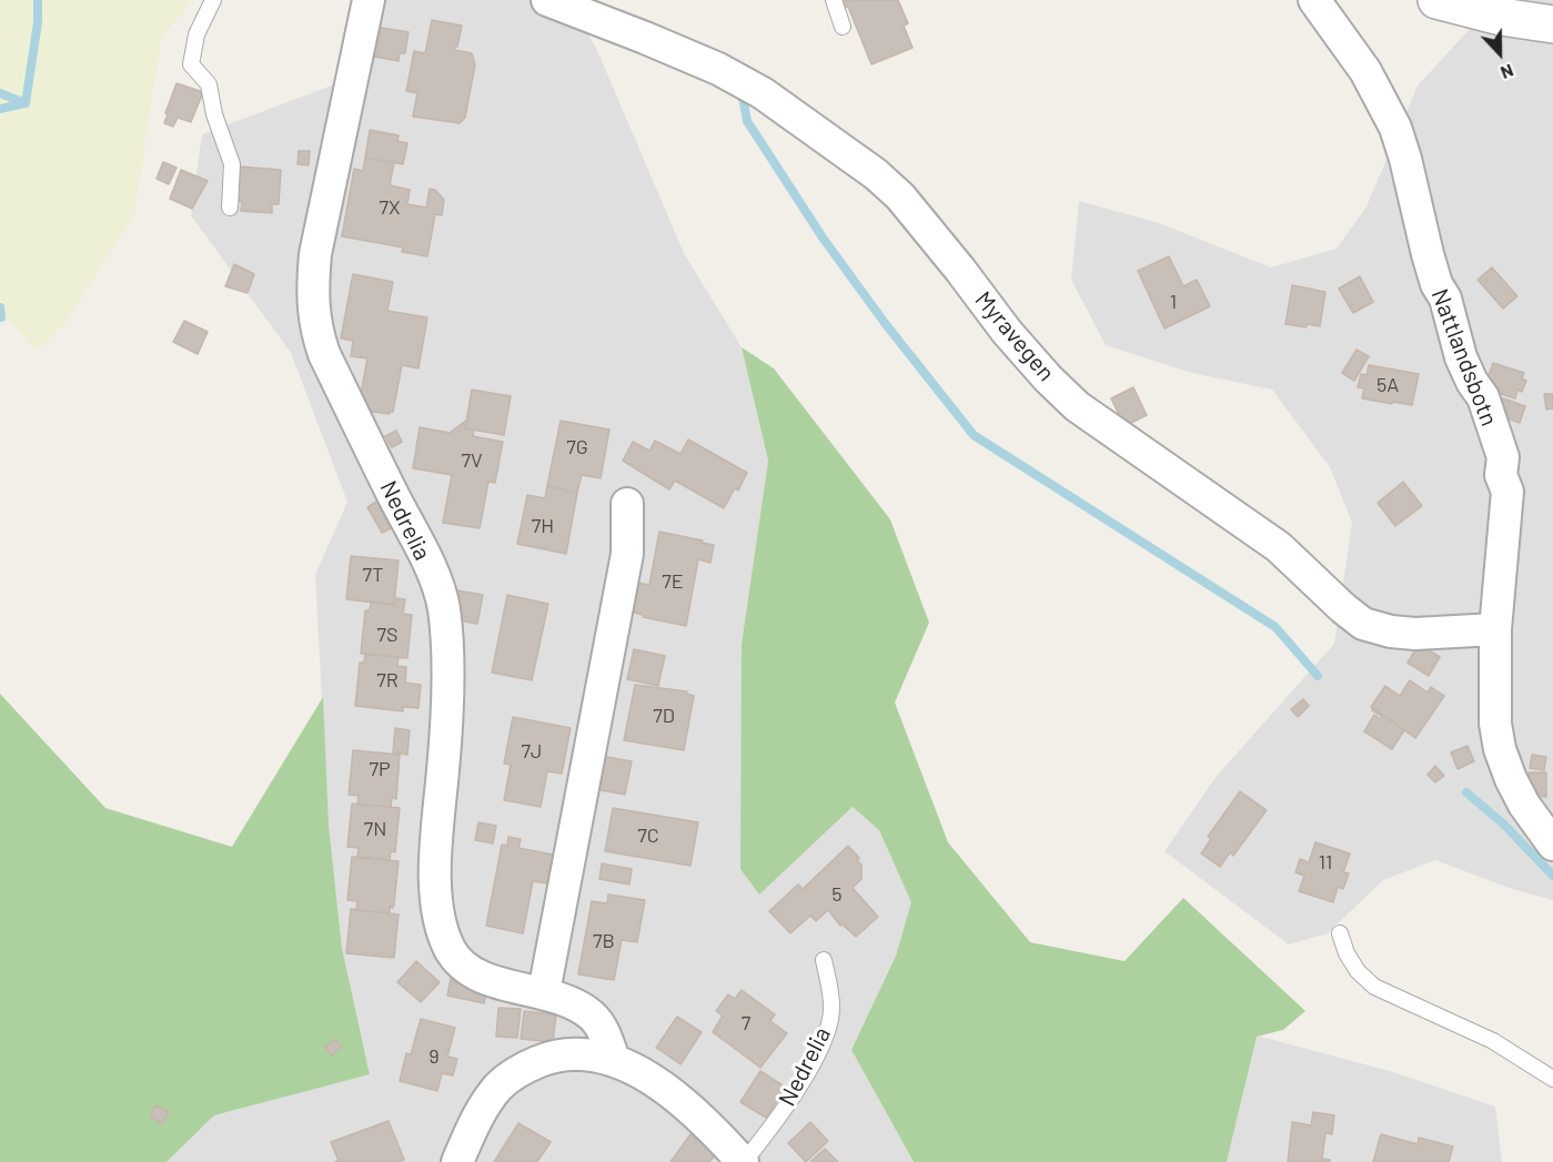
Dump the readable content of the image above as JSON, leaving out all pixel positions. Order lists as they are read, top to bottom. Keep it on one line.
{"streets":{"street":["Myravegen","Nattlandsbotn","Nedrelia"]},"crossings":[["Myravegen","Nattlandsbotn"]],"house_numbers":["7X","1","5A","7G","7V","7H","7T","7E","7S","7R","7D","7J","7P","7N","7C","11","5","7B","7","9"],"north":"bottom"}
